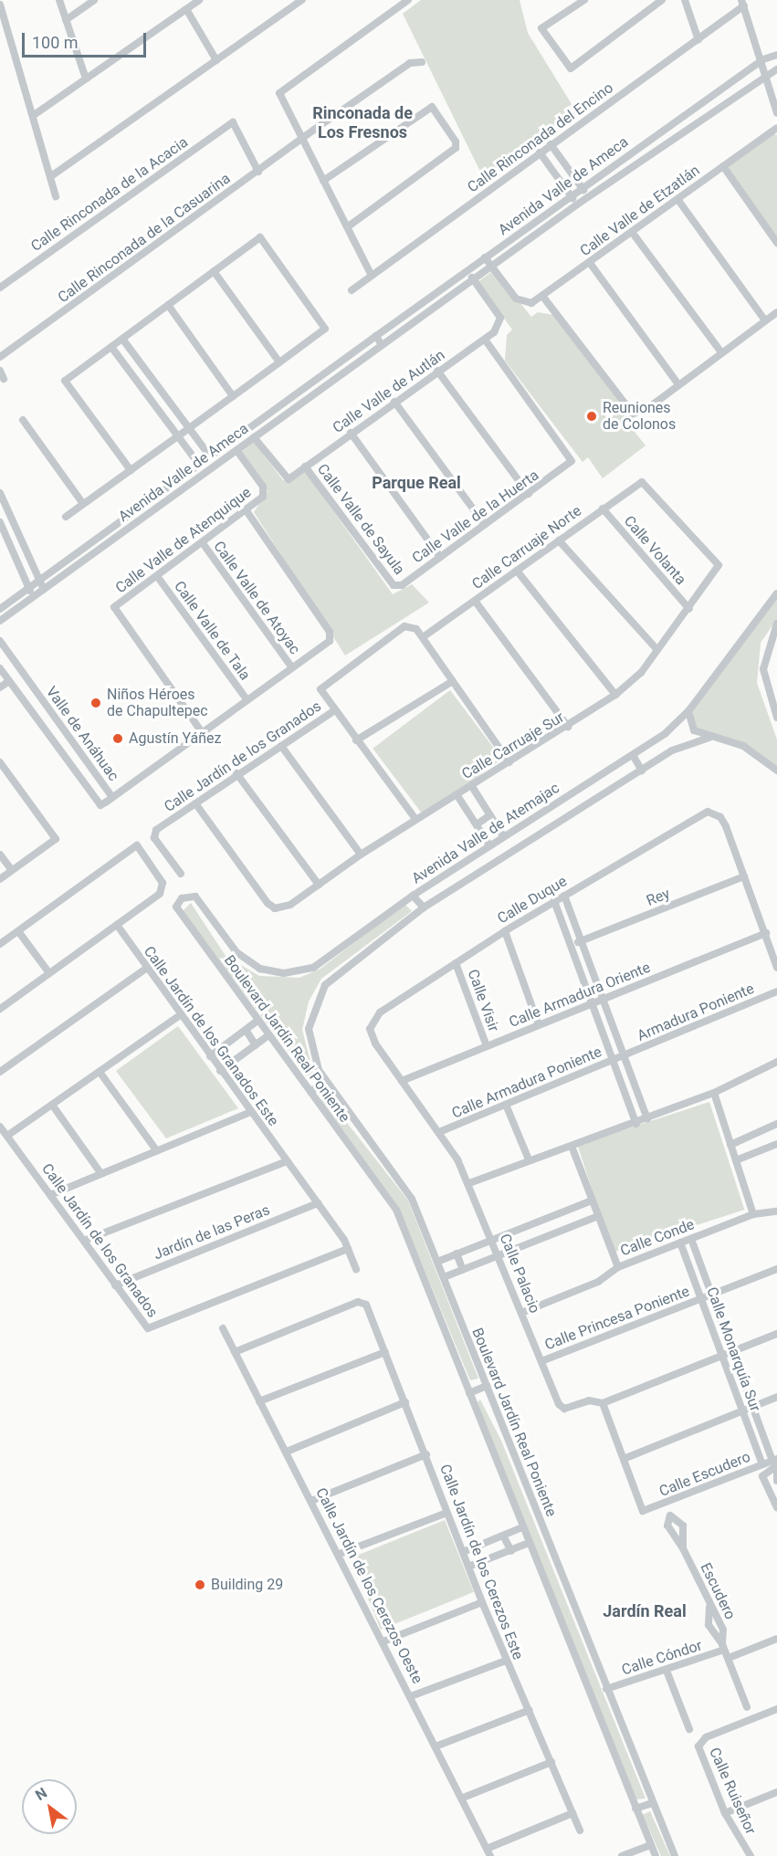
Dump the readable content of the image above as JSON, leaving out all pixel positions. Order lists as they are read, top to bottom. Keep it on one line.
{"streets":{"street":["Calle Rinconada del Encino","Avenida Valle de Ameca","Calle Rinconada de la Acacia","Calle Valle de Etzatlán","Calle Rinconada de la Casuarina","Calle Valle de Autlán","Calle Valle de la Huerta","Calle Valle de Sayula","Calle Valle de Atenquique","Calle Carruaje Norte","Calle Volanta","Calle Valle de Atoyac","Calle Valle de Tala","Valle de Anáhuac","Calle Carruaje Sur","Calle Jardín de los Granados","Avenida Valle de Atemajac","Rey","Calle Duque","Calle Armadura Oriente","Calle Visir","Armadura Poniente","Calle Jardín de los Granados Este","Boulevard Jardín Real Poniente","Calle Armadura Poniente","Jardín de las Peras","Calle Conde","Calle Palacio","Calle Princesa Poniente","Calle Monarquía Sur","Calle Escudero","Calle Jardín de los Cerezos Este","Calle Jardín de los Cerezos Oeste","Escudero","Calle Cóndor","Calle Ruiseñor"]},"crossings":[["Avenida Valle de Ameca","Calle Valle de Etzatlán"],["Avenida Valle de Ameca","Calle Valle de Autlán"],["Avenida Valle de Ameca","Calle Valle de Atenquique"],["Calle Rinconada de la Acacia","Calle Rinconada de la Casuarina"],["Calle Valle de Autlán","Calle Valle de la Huerta"],["Calle Valle de Autlán","Calle Valle de Sayula"],["Calle Valle de la Huerta","Calle Valle de Sayula"],["Calle Valle de Atenquique","Calle Valle de Atoyac"],["Calle Valle de Atenquique","Calle Valle de Tala"],["Calle Carruaje Norte","Calle Volanta"],["Calle Carruaje Norte","Calle Carruaje Sur"],["Calle Volanta","Calle Carruaje Sur"],["Calle Carruaje Sur","Calle Jardín de los Granados"],["Calle Jardín de los Granados","Calle Jardín de los Granados Este"],["Calle Jardín de los Granados","Jardín de las Peras"],["Avenida Valle de Atemajac","Boulevard Jardín Real Poniente"],["Rey","Calle Duque"],["Calle Duque","Calle Visir"],["Calle Duque","Calle Palacio"],["Calle Armadura Oriente","Calle Visir"],["Calle Armadura Oriente","Calle Palacio"],["Armadura Poniente","Calle Armadura Poniente"],["Calle Jardín de los Granados Este","Jardín de las Peras"],["Boulevard Jardín Real Poniente","Calle Jardín de los Cerezos Este"],["Boulevard Jardín Real Poniente","Calle Cóndor"],["Calle Armadura Poniente","Calle Palacio"],["Calle Conde","Calle Palacio"],["Calle Conde","Calle Monarquía Sur"],["Calle Palacio","Calle Princesa Poniente"],["Calle Princesa Poniente","Calle Monarquía Sur"],["Calle Monarquía Sur","Calle Escudero"],["Calle Jardín de los Cerezos Este","Calle Jardín de los Cerezos Oeste"],["Escudero","Calle Cóndor"]],"districts":["Rinconada de Los Fresnos","Parque Real","Jardín Real"],"places":["Reuniones de Colonos","Niños Héroes de Chapultepec","Agustín Yáñez","Building 29"],"scale_bar":"100 m","north":"top left"}
